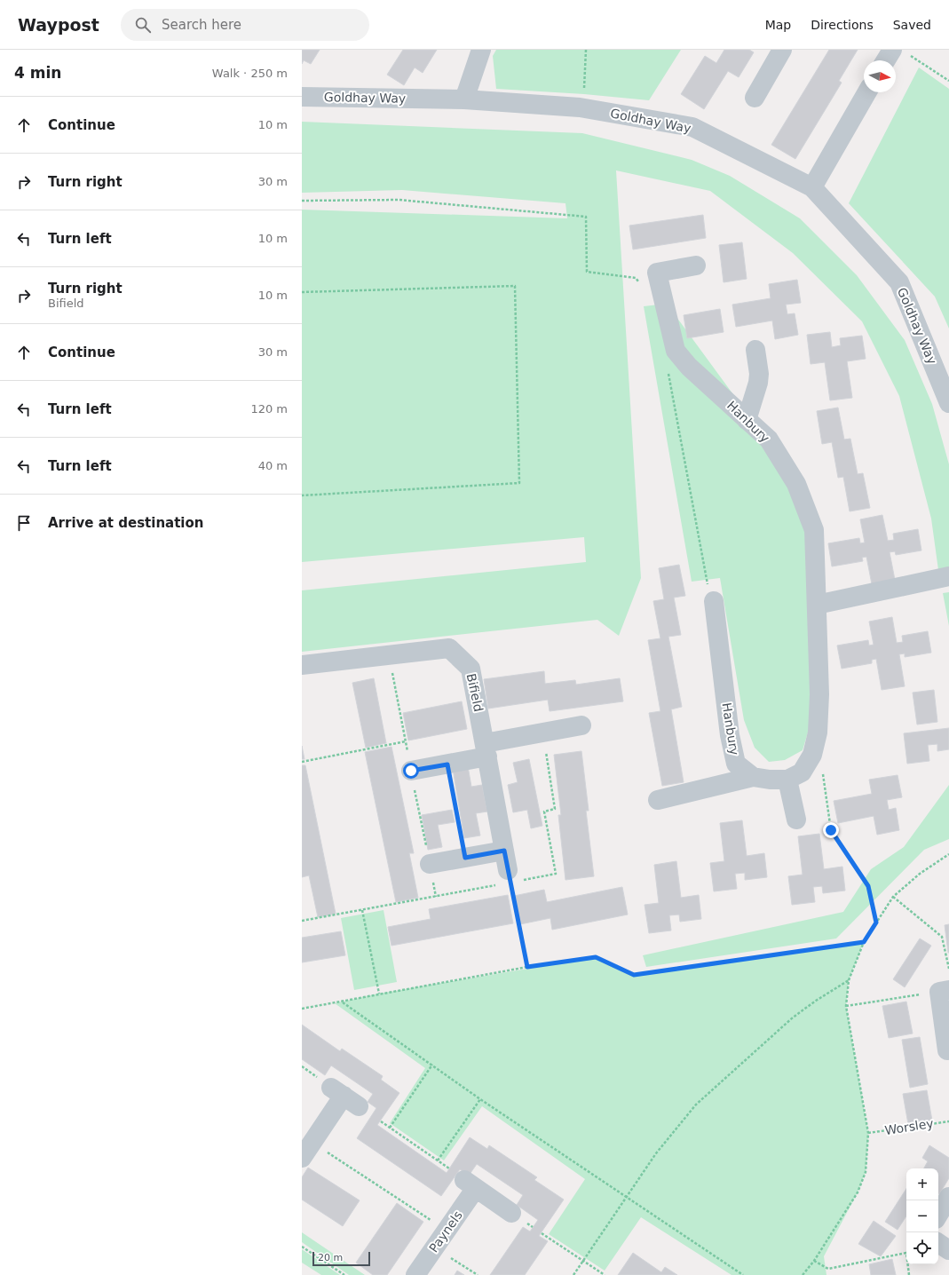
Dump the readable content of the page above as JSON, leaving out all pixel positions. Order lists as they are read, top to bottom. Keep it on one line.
{"streets":{"street":["Goldhay Way","Hanbury","Bifield","Paynels"],"path":["Worsley"]},"scale_bar":"20 m","north":"right","page":{"header":"Waypost","search":"Search here","nav":["Map","Directions","Saved"],"heading":["4 min","Walk · 250 m"],"list":[["Continue","10 m"],["Turn right","30 m"],["Turn left","10 m"],["Turn right","Bifield","10 m"],["Continue","30 m"],["Turn left","120 m"],["Turn left","40 m"],"Arrive at destination"],"map_buttons":["+","−"],"scale":"20 m"}}
